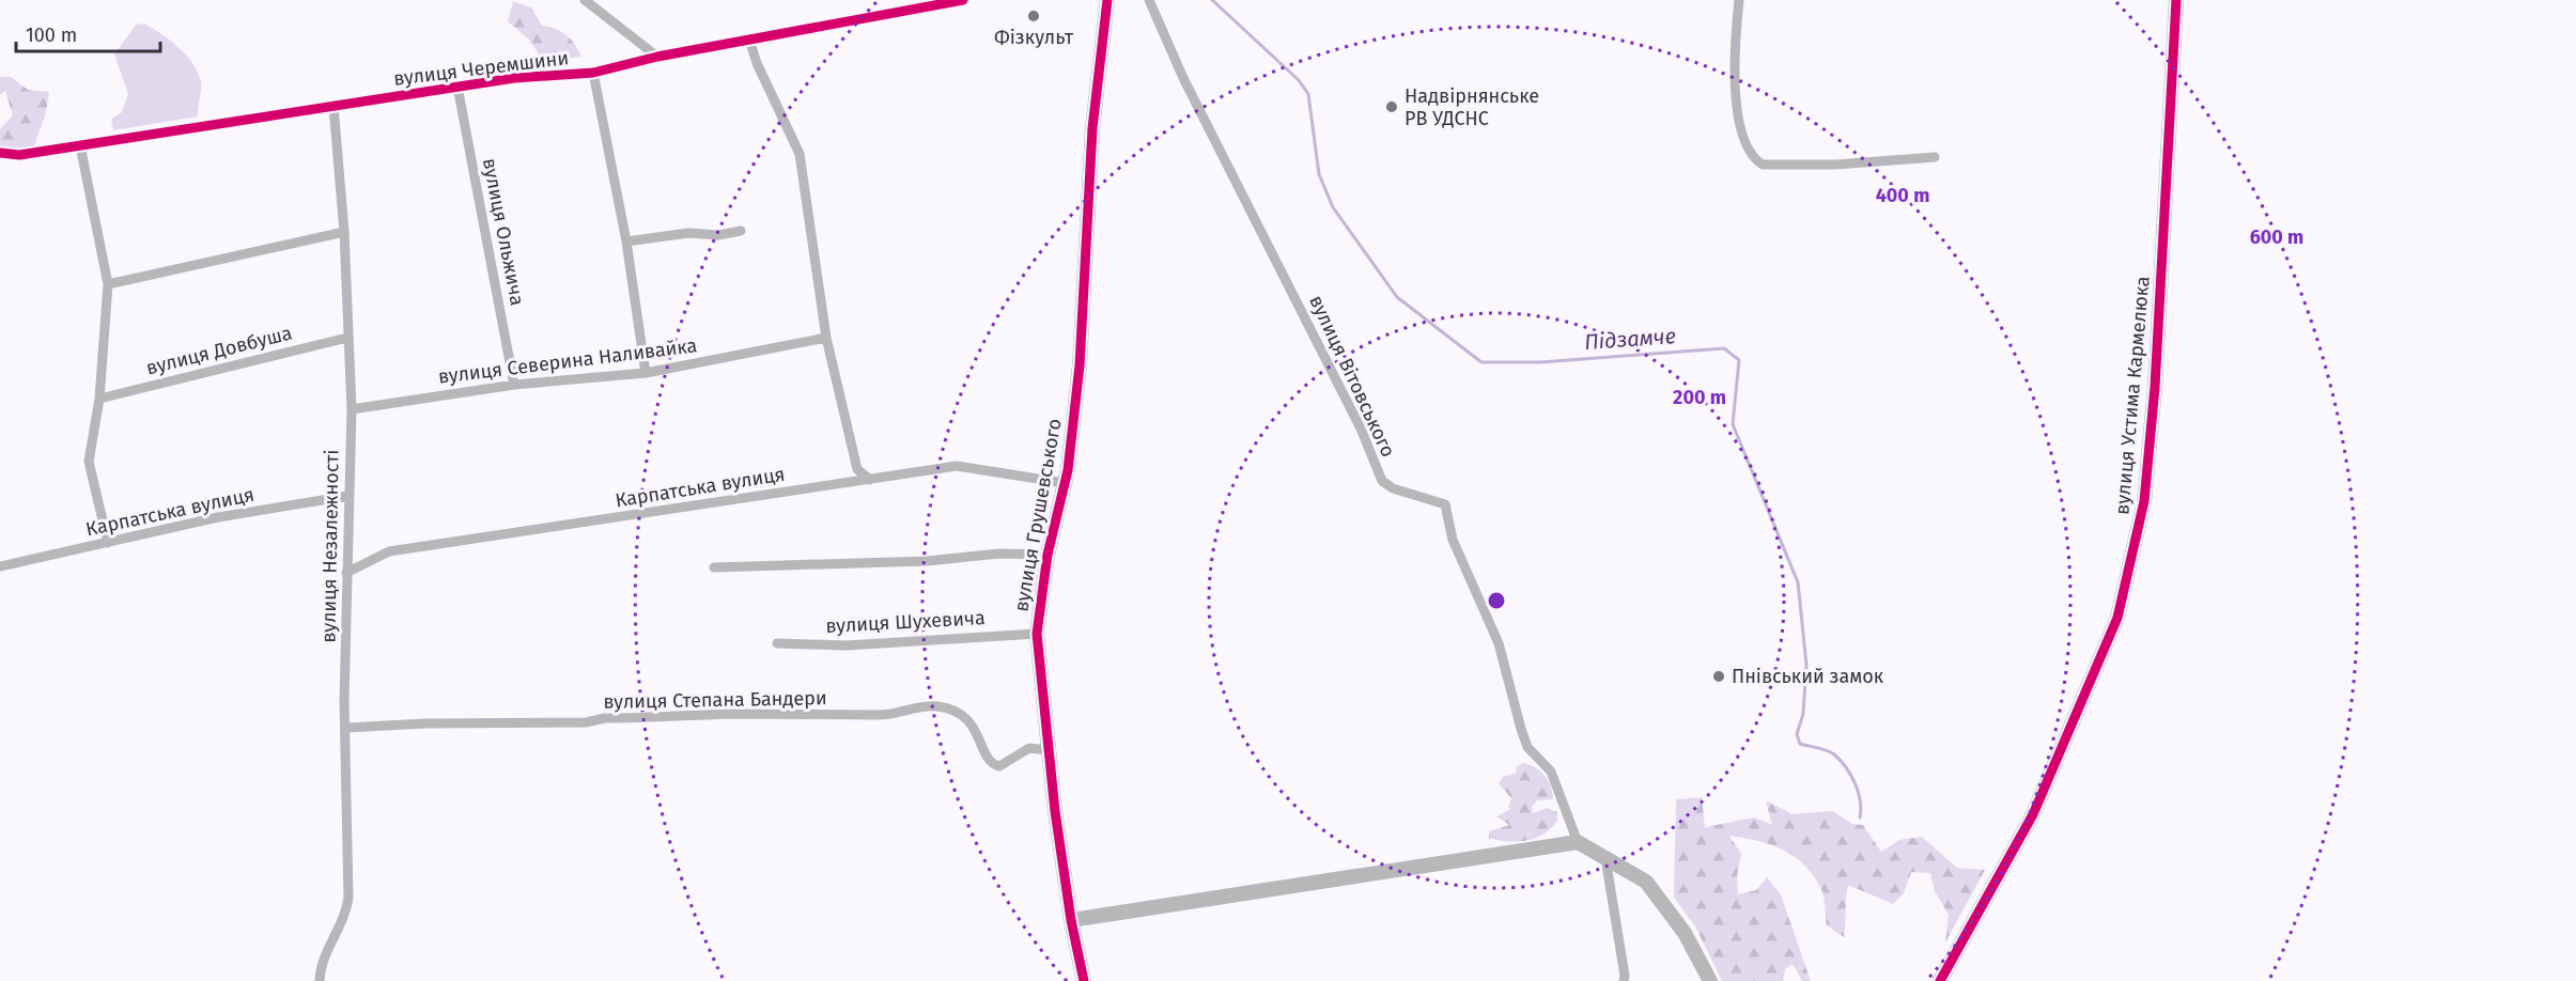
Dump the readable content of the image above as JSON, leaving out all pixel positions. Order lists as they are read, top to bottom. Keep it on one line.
{"streets":{"street":["вулиця Черемшини","вулиця Ольжича","вулиця Довбуша","вулиця Северина Наливайка","вулиця Вітовського","вулиця Устима Кармелюка","Карпатська вулиця","вулиця Грушевського","вулиця Незалежності","вулиця Шухевича","вулиця Степана Бандери"]},"crossings":[["вулиця Черемшини","вулиця Ольжича"],["вулиця Черемшини","вулиця Незалежності"],["вулиця Ольжича","вулиця Северина Наливайка"],["вулиця Довбуша","вулиця Незалежності"],["вулиця Северина Наливайка","вулиця Незалежності"],["Карпатська вулиця","вулиця Грушевського"],["Карпатська вулиця","вулиця Незалежності"],["вулиця Грушевського","вулиця Шухевича"],["вулиця Грушевського","вулиця Степана Бандери"],["вулиця Незалежності","вулиця Степана Бандери"]],"water":["Підзамче"],"places":["Фізкульт","Надвірнянське РВ УДСНС","Пнівський замок"],"scale_bar":"100 m","rings":["400 m","600 m","200 m"]}
